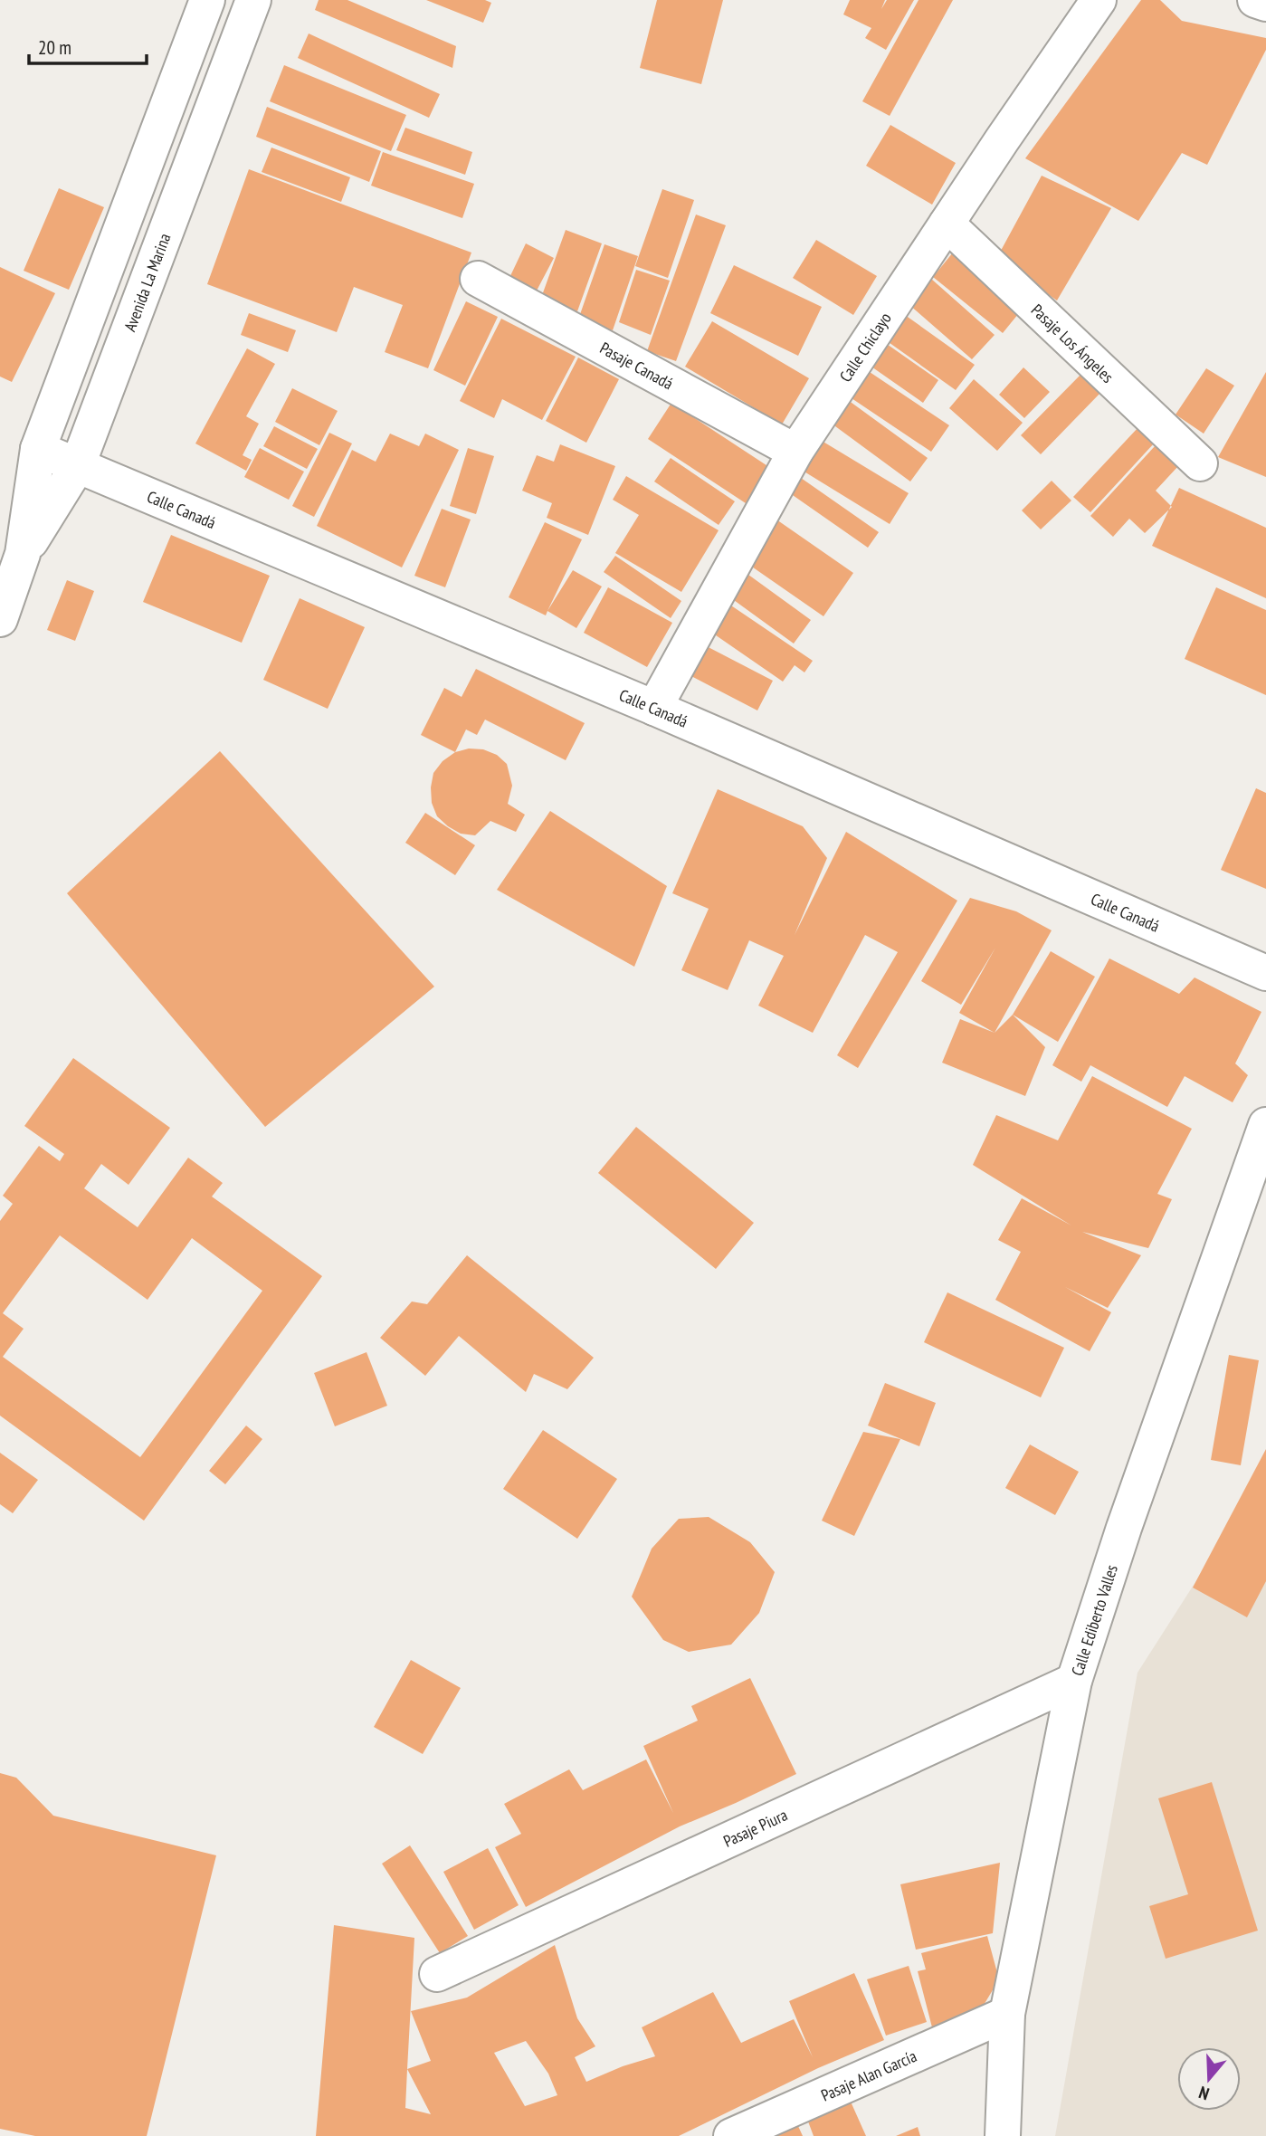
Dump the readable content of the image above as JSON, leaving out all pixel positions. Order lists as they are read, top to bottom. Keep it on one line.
{"streets":{"street":["Avenida La Marina","Pasaje Los Ángeles","Calle Chiclayo","Pasaje Canadá","Calle Canadá","Calle Ediberto Valles","Pasaje Piura","Pasaje Alan García"]},"crossings":[["Avenida La Marina","Calle Canadá"],["Pasaje Los Ángeles","Calle Chiclayo"],["Calle Chiclayo","Pasaje Canadá"],["Calle Chiclayo","Calle Canadá"],["Calle Ediberto Valles","Pasaje Piura"],["Calle Ediberto Valles","Pasaje Alan García"]],"scale_bar":"20 m","north":"bottom"}
